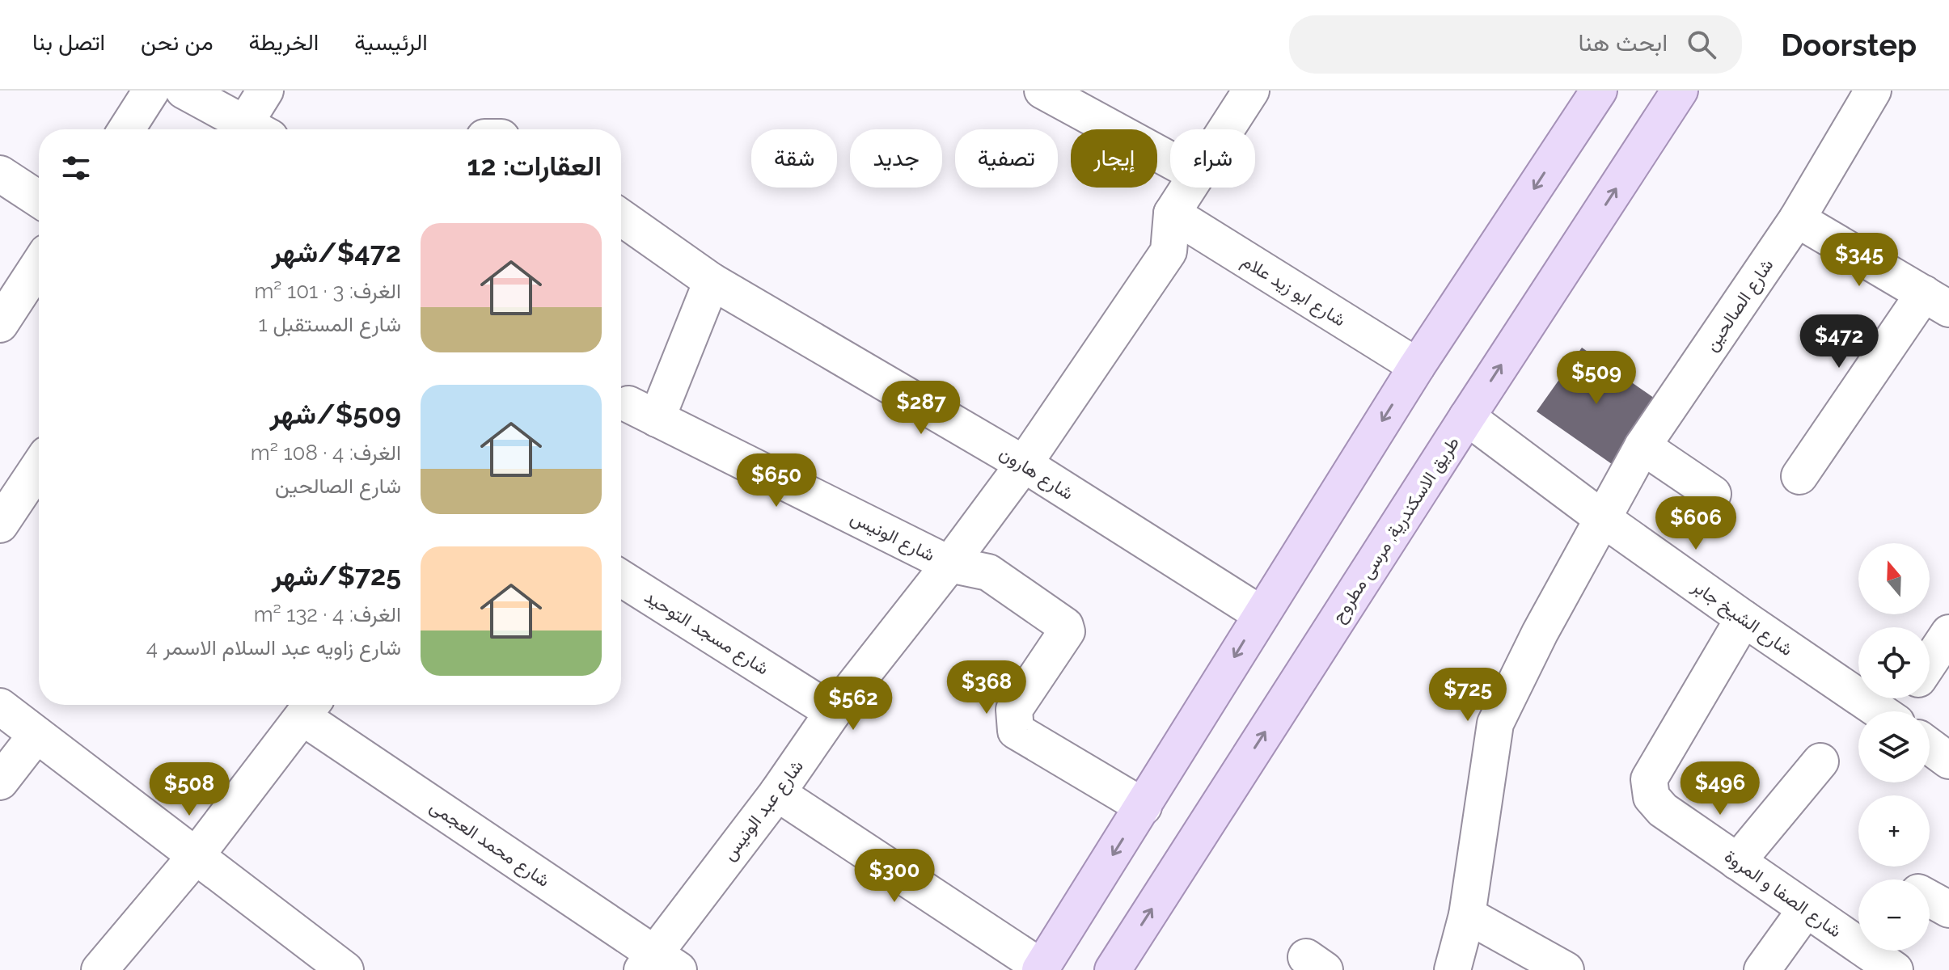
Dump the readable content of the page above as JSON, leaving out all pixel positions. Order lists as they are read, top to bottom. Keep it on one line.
{"streets":{"main road":["طريق الاسكندرية, مرسى مطروح"],"street":["شارع ابو زيد علام","شارع الصالحين","شارع هارون","شارع الونيس","شارع الشيخ جابر","شارع مسجد التوحيد","شارع عبد الونيس","شارع محمد العجمى","شارع الصفا و المروة"]},"crossings":[["شارع ابو زيد علام","شارع عبد الونيس"],["شارع الصالحين","شارع الشيخ جابر"],["شارع هارون","شارع الونيس"],["شارع هارون","شارع عبد الونيس"],["طريق الاسكندرية, مرسى مطروح","شارع الشيخ جابر"],["شارع الونيس","شارع عبد الونيس"],["شارع الشيخ جابر","شارع الصفا و المروة"],["شارع مسجد التوحيد","شارع عبد الونيس"],["شارع عبد الونيس","شارع محمد العجمى"]],"north":"top","page":{"header":"Doorstep","search":"ابحث هنا","nav":["الرئيسية","الخريطة","من نحن","اتصل بنا"],"chip":["شراء","إيجار","تصفية","جديد","شقة"],"heading":"العقارات: 12","list":[{"name":"$472/شهر","note":"الغرف: 3 · 101 m² · شارع المستقبل 1"},{"name":"$509/شهر","note":"الغرف: 4 · 108 m² · شارع الصالحين"},{"name":"$725/شهر","note":"الغرف: 4 · 132 m² · شارع زاويه عبد السلام الاسمر 4"}],"price":["$345","$472","$509","$287","$650","$606","$368","$725","$562","$496","$508","$300"],"map_buttons":["+","−"]}}
